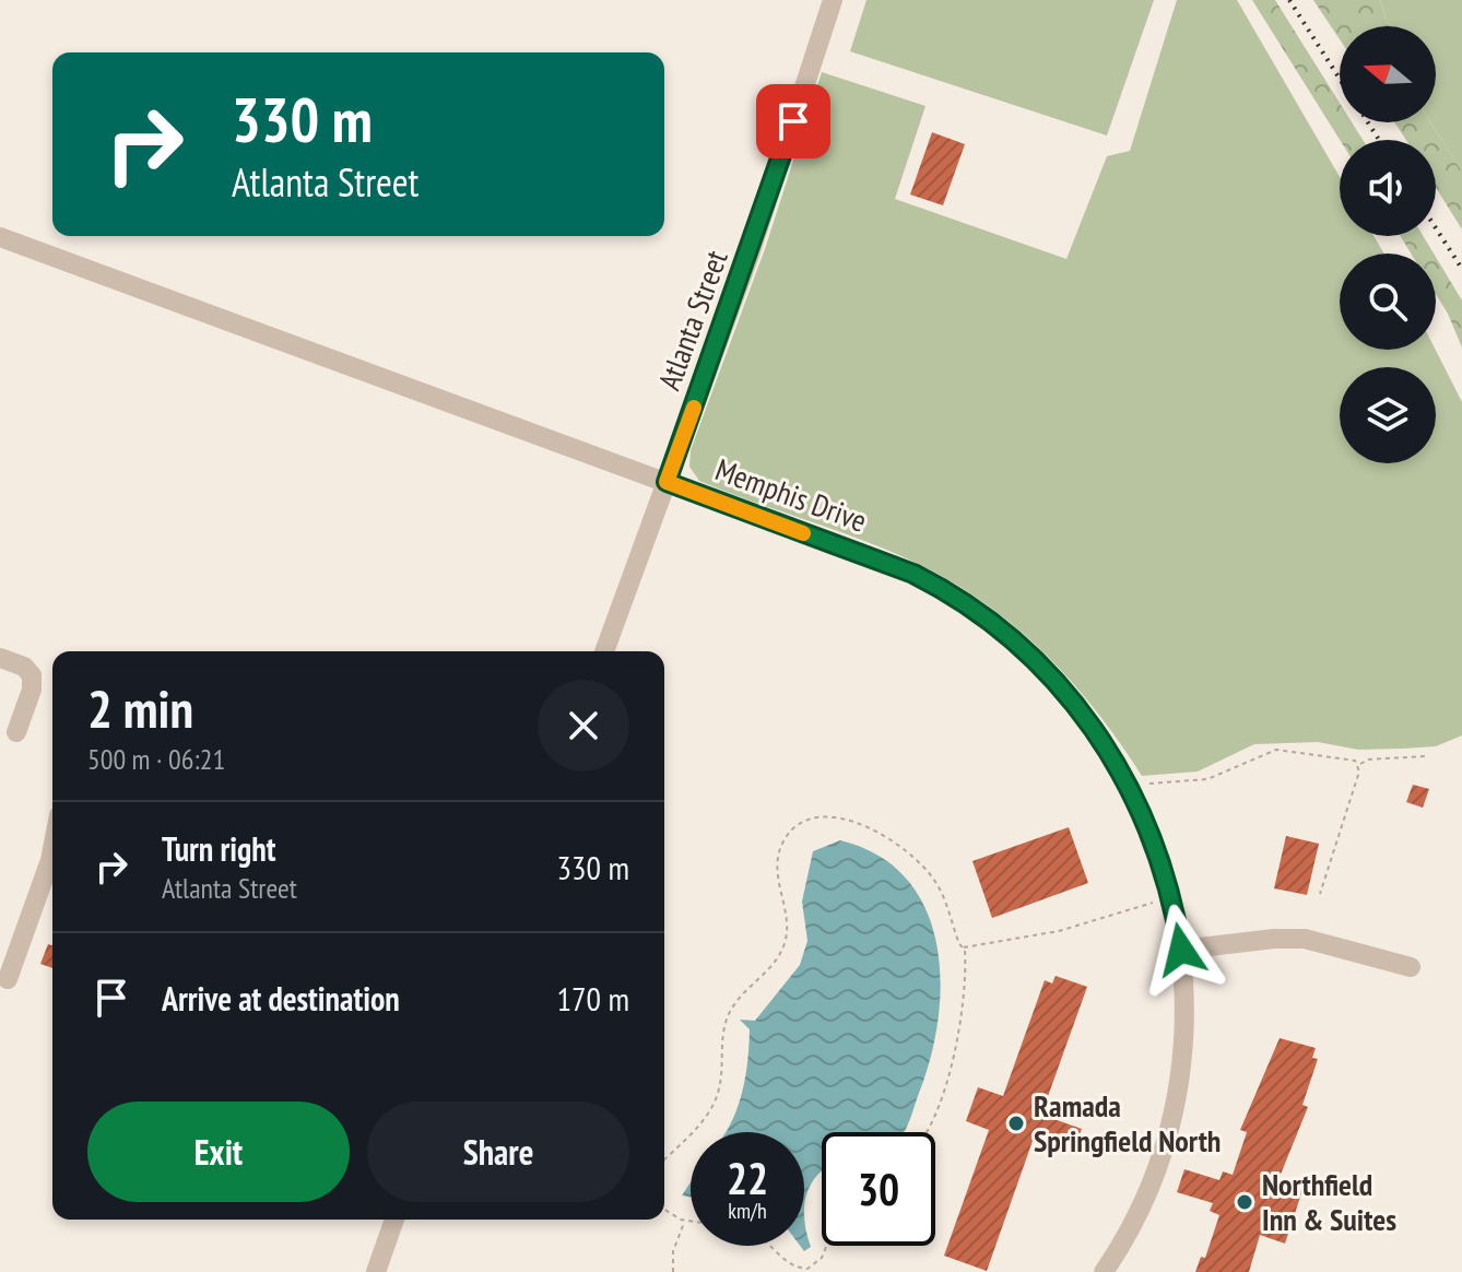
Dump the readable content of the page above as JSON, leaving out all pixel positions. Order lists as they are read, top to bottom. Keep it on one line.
{"streets":{"street":["Atlanta Street","Memphis Drive"]},"crossings":[["Atlanta Street","Memphis Drive"]],"places":["Ramada Springfield North","Northfield Inn & Suites"],"north":"left","page":{"turn":["330 m","Atlanta Street"],"heading":["2 min","500 m · 06:21"],"list":[{"name":"Turn right","note":"Atlanta Street","value":"330 m"},{"name":"Arrive at destination","value":"170 m"}],"buttons":["Exit","Share"],"speed":"22 km/h","limit":"30"}}
